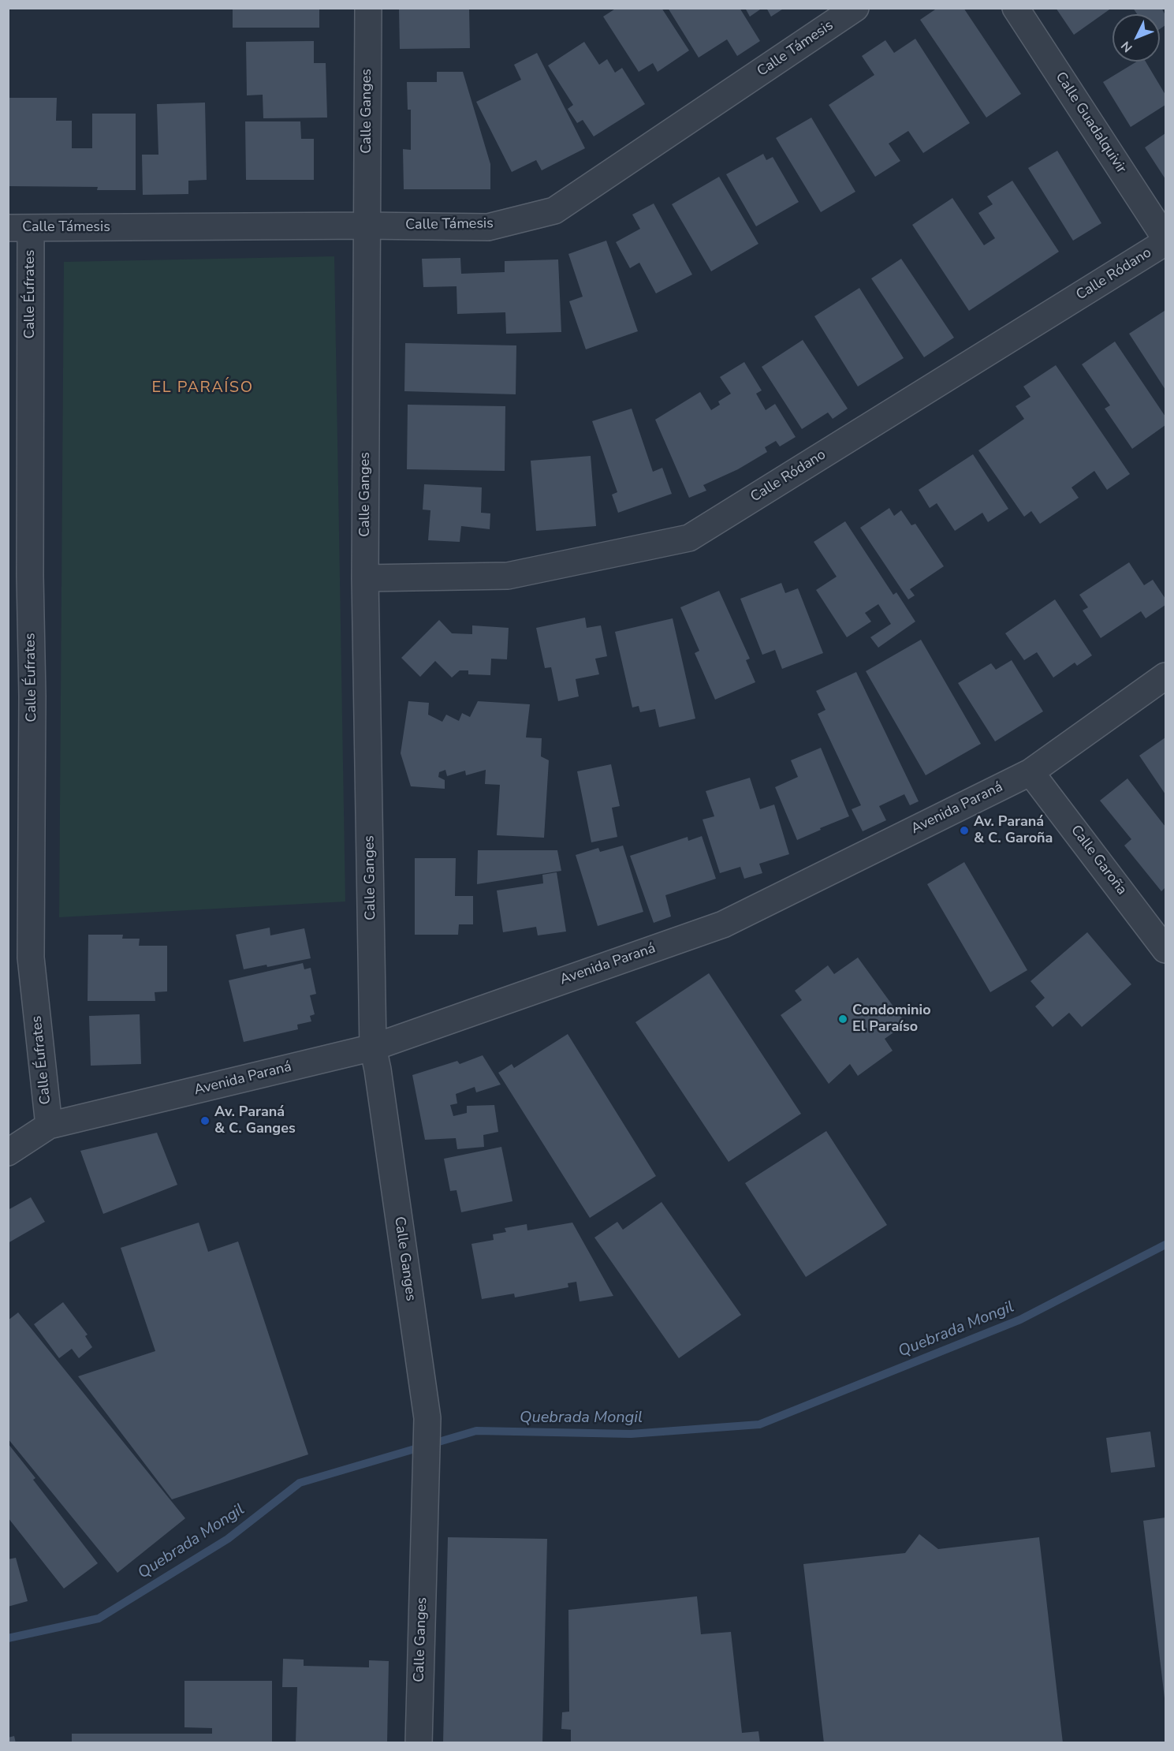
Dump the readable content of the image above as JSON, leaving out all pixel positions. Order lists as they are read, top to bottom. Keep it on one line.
{"streets":{"street":["Calle Támesis","Calle Ganges","Calle Guadalquivir","Calle Ródano","Calle Éufrates","Avenida Paraná","Calle Garoña"]},"crossings":[["Calle Támesis","Calle Ganges"],["Calle Támesis","Calle Éufrates"],["Calle Ganges","Calle Ródano"],["Calle Ganges","Avenida Paraná"],["Calle Éufrates","Avenida Paraná"],["Avenida Paraná","Calle Garoña"]],"districts":["EL PARAÍSO"],"water":["Quebrada Mongil"],"places":["Av. Paraná & C. Garoña","Condominio El Paraíso","Av. Paraná & C. Ganges"],"north":"bottom left"}
